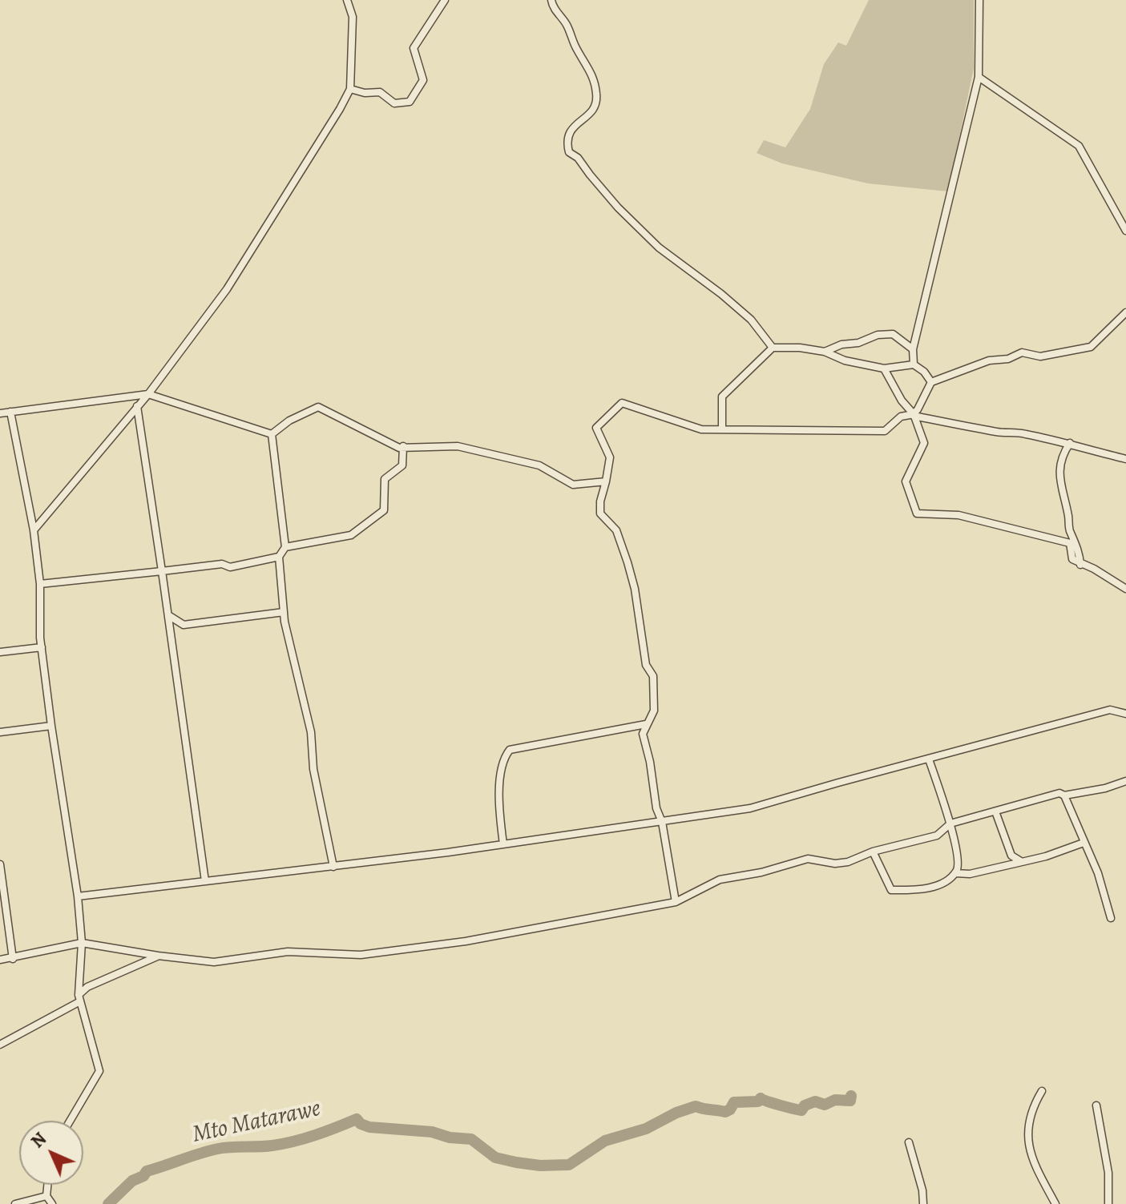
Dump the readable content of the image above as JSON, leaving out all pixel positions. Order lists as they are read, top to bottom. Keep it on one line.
{"water":["Mto Matarawe"],"north":"top left"}
